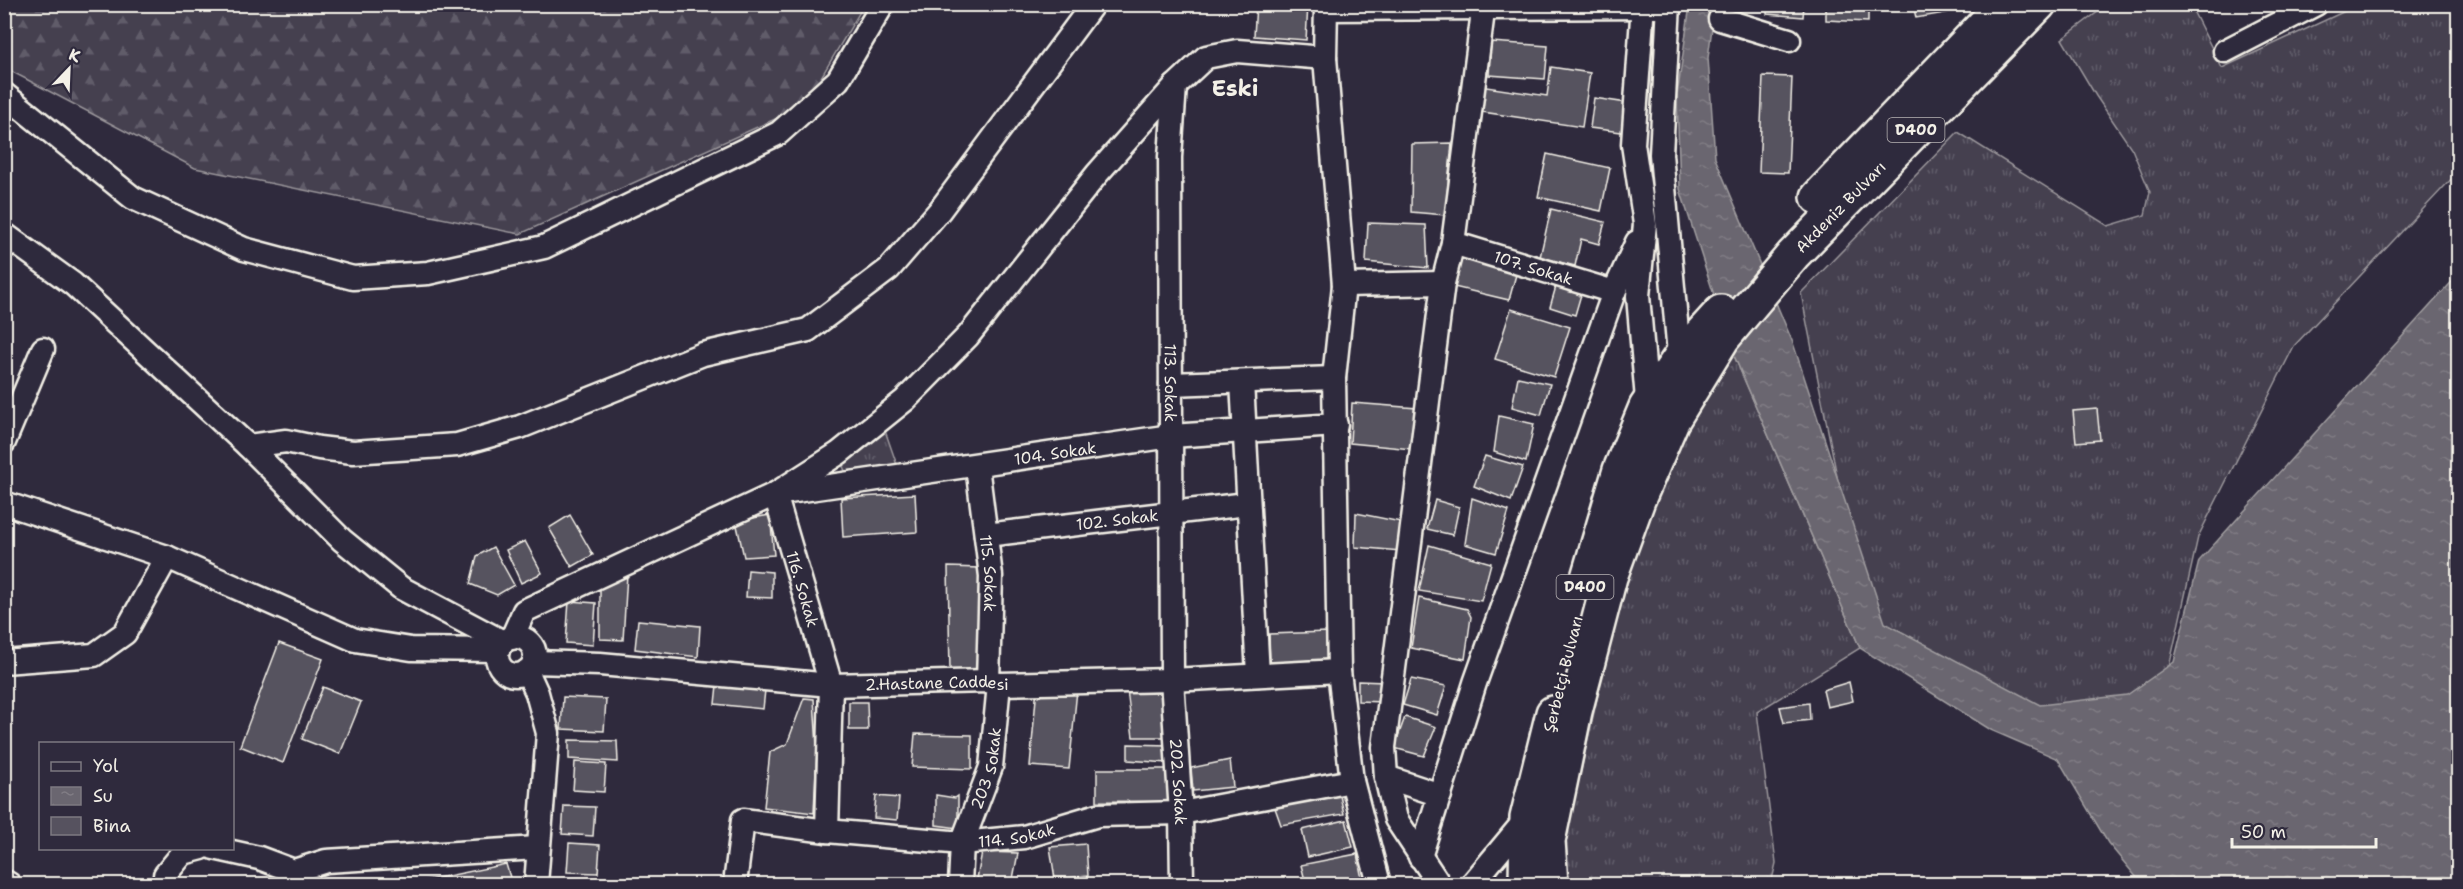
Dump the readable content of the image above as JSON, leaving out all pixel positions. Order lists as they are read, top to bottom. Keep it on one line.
{"streets":{"highway":["D400","Akdeniz Bulvarı","Şerbetçi Bulvarı"],"street":["107. Sokak","113. Sokak","104. Sokak","102. Sokak","115. Sokak","116. Sokak","2.Hastane Caddesi","203 Sokak","202. Sokak","114. Sokak"]},"crossings":[["Akdeniz Bulvarı","Şerbetçi Bulvarı"],["113. Sokak","104. Sokak"],["113. Sokak","102. Sokak"],["113. Sokak","2.Hastane Caddesi"],["113. Sokak","202. Sokak"],["104. Sokak","115. Sokak"],["104. Sokak","116. Sokak"],["102. Sokak","115. Sokak"],["115. Sokak","2.Hastane Caddesi"],["115. Sokak","203 Sokak"],["116. Sokak","2.Hastane Caddesi"],["116. Sokak","114. Sokak"],["2.Hastane Caddesi","203 Sokak"],["2.Hastane Caddesi","202. Sokak"],["203 Sokak","114. Sokak"],["202. Sokak","114. Sokak"]],"districts":["Eski"],"legend":["Yol","Su","Bina"],"scale_bar":"50 m","north":"top right"}
